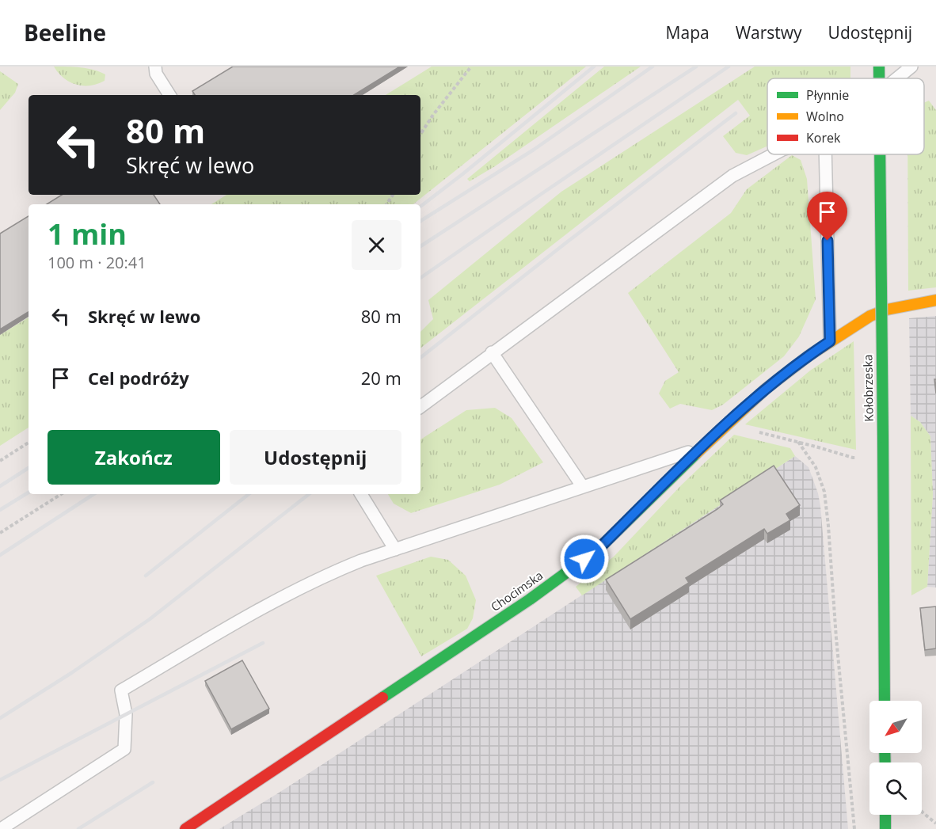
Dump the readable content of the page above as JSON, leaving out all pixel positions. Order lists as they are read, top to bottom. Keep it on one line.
{"streets":{"street":["Kołobrzeska","Chocimska"]},"legend":["Płynnie","Wolno","Korek"],"north":"bottom left","page":{"header":"Beeline","nav":["Mapa","Warstwy","Udostępnij"],"turn":["80 m","Skręć w lewo"],"heading":["1 min","100 m · 20:41"],"list":[{"name":"Skręć w lewo","value":"80 m"},{"name":"Cel podróży","value":"20 m"}],"buttons":["Zakończ","Udostępnij"]}}
